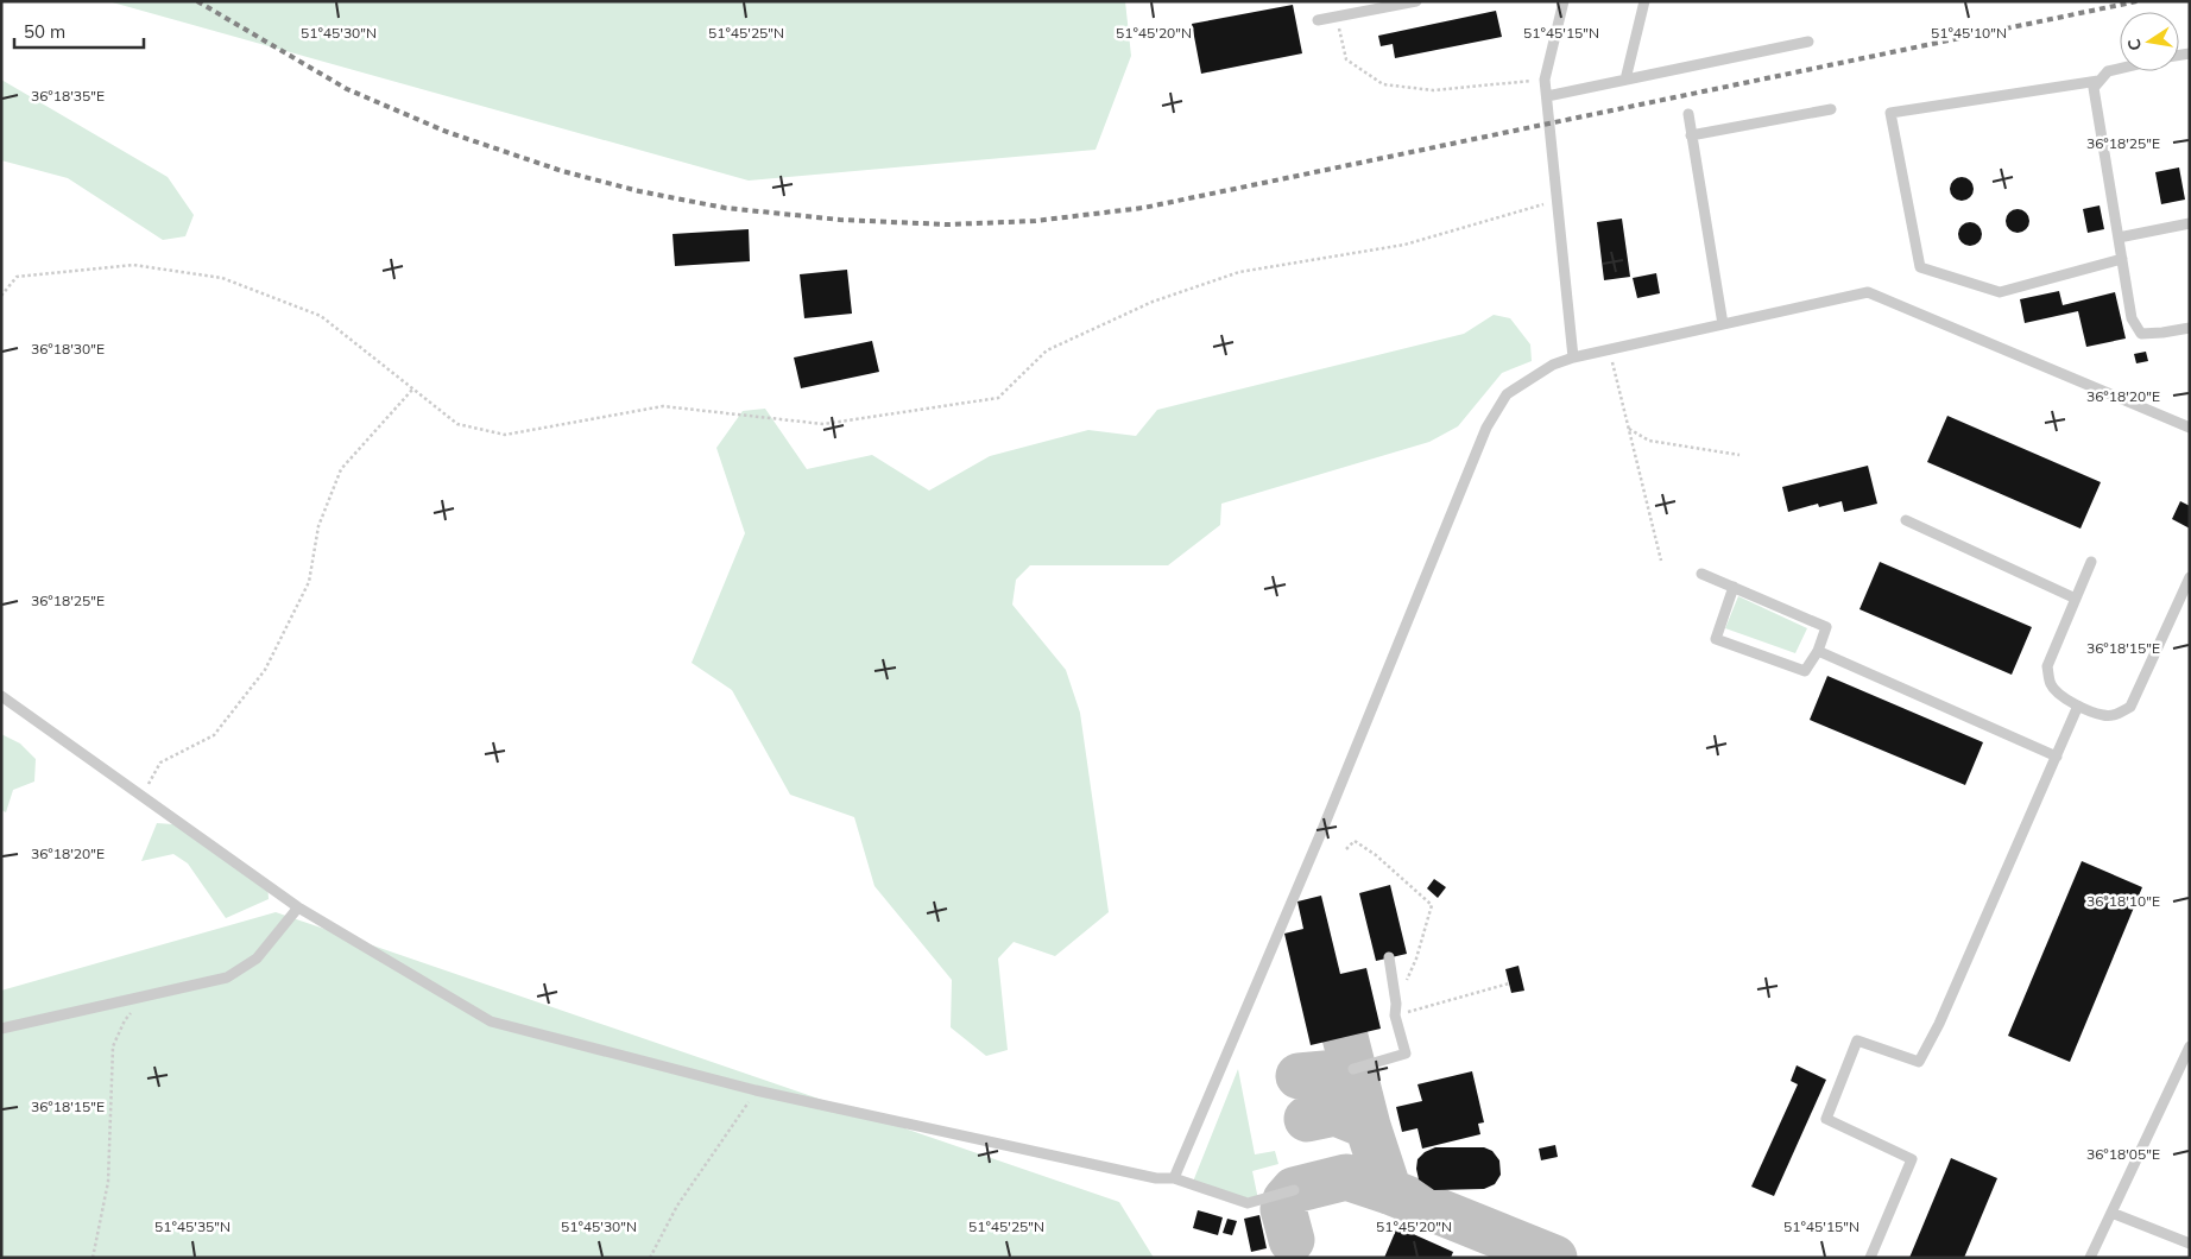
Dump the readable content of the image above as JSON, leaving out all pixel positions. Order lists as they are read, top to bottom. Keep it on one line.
{"scale_bar":"50 m","north":"left","coordinates":["51°45'30\"N","51°45'25\"N","51°45'20\"N","51°45'15\"N","51°45'10\"N","36°18'35\"E","36°18'25\"E","36°18'30\"E","36°18'20\"E","36°18'15\"E","36°18'10\"E","36°18'05\"E","51°45'35\"N"]}
